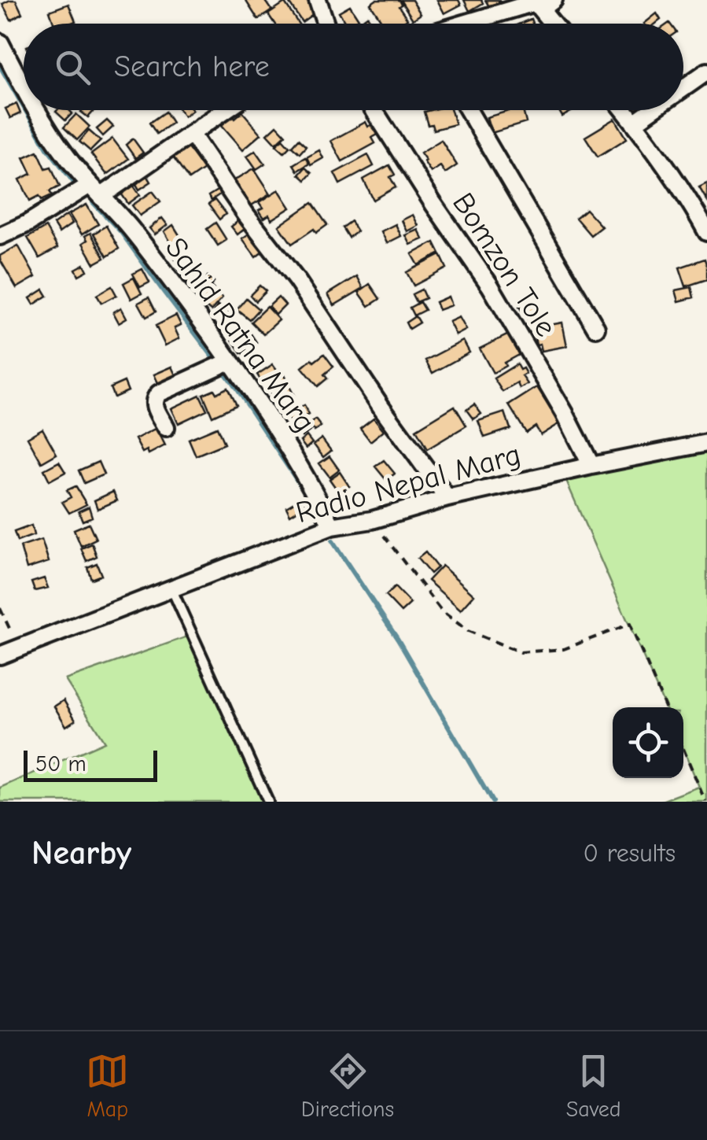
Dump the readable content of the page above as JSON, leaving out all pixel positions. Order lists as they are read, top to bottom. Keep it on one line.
{"streets":{"street":["Bomzon Tole","Sahid Ratna Marg","Radio Nepal Marg"]},"crossings":[["Bomzon Tole","Radio Nepal Marg"],["Sahid Ratna Marg","Radio Nepal Marg"]],"scale_bar":"50 m","page":{"search":"Search here","scale":"50 m","heading":["Nearby","0 results"],"nav":["Map","Directions","Saved"]}}
